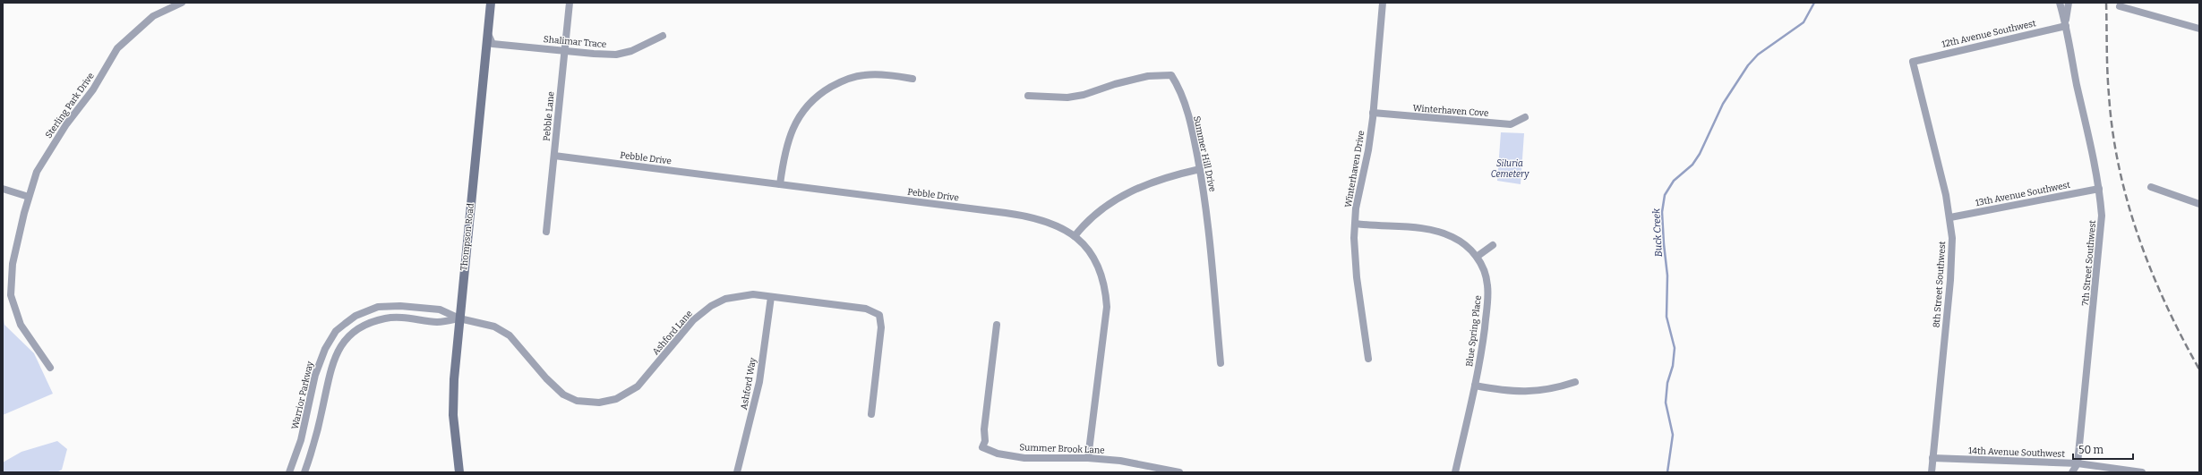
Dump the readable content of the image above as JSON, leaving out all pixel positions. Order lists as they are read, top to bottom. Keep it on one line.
{"streets":{"street":["12th Avenue Southwest","Shalimar Trace","Sterling Park Drive","Winterhaven Cove","Pebble Lane","Summer Hill Drive","Pebble Drive","Winterhaven Drive","13th Avenue Southwest","Thompson Road","7th Street Southwest","8th Street Southwest","Blue Spring Place","Ashford Lane","Ashford Way","Warrior Parkway","Summer Brook Lane","14th Avenue Southwest"]},"crossings":[["12th Avenue Southwest","7th Street Southwest"],["12th Avenue Southwest","8th Street Southwest"],["Shalimar Trace","Pebble Lane"],["Shalimar Trace","Thompson Road"],["Winterhaven Cove","Winterhaven Drive"],["Pebble Lane","Pebble Drive"],["Pebble Drive","Summer Brook Lane"],["Winterhaven Drive","Blue Spring Place"],["13th Avenue Southwest","7th Street Southwest"],["13th Avenue Southwest","8th Street Southwest"],["Thompson Road","Ashford Lane"],["Thompson Road","Warrior Parkway"],["7th Street Southwest","14th Avenue Southwest"],["8th Street Southwest","14th Avenue Southwest"],["Ashford Lane","Ashford Way"],["Ashford Lane","Warrior Parkway"]],"water":["Buck Creek"],"parks":["Siluria Cemetery"],"scale_bar":"50 m"}
